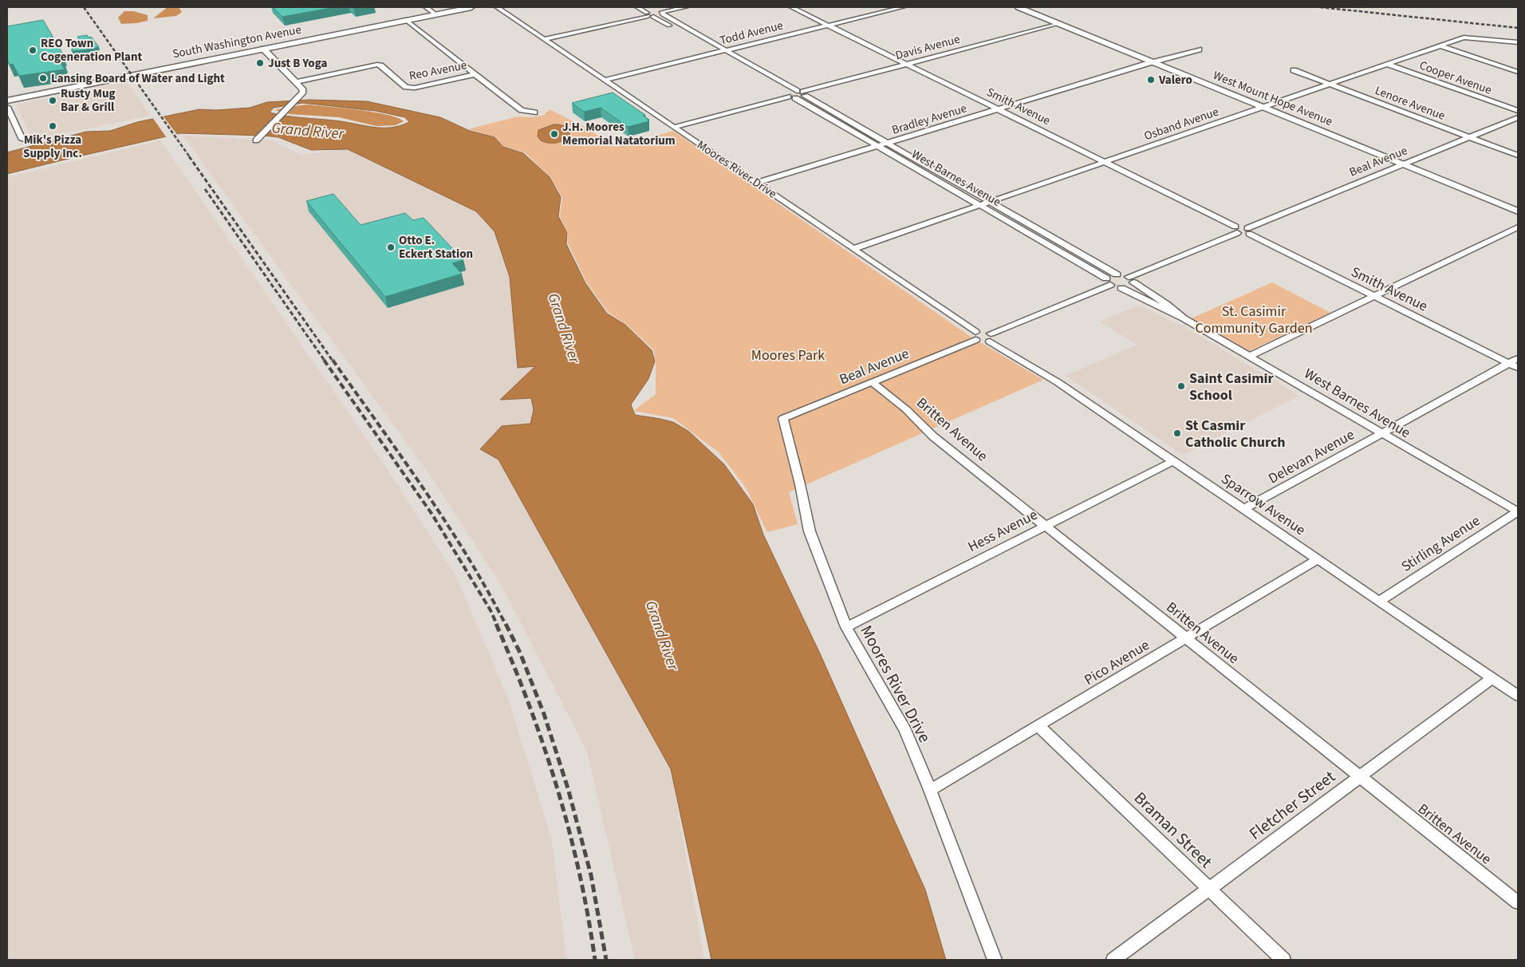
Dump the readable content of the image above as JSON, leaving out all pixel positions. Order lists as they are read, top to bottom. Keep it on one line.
{"streets":{"street":["Todd Avenue","South Washington Avenue","Davis Avenue","Reo Avenue","Cooper Avenue","West Mount Hope Avenue","Lenore Avenue","Smith Avenue","Bradley Avenue","Osband Avenue","Beal Avenue","Moores River Drive","West Barnes Avenue","Britten Avenue","Delevan Avenue","Sparrow Avenue","Hess Avenue","Stirling Avenue","Pico Avenue","Fletcher Street","Braman Street"]},"crossings":[["Todd Avenue","Smith Avenue"],["Todd Avenue","Moores River Drive"],["Todd Avenue","West Barnes Avenue"],["Davis Avenue","West Mount Hope Avenue"],["Davis Avenue","Smith Avenue"],["Davis Avenue","West Barnes Avenue"],["Cooper Avenue","Osband Avenue"],["West Mount Hope Avenue","Bradley Avenue"],["West Mount Hope Avenue","Osband Avenue"],["West Mount Hope Avenue","Beal Avenue"],["Lenore Avenue","Osband Avenue"],["Lenore Avenue","Beal Avenue"],["Smith Avenue","Bradley Avenue"],["Smith Avenue","Osband Avenue"],["Smith Avenue","Beal Avenue"],["Smith Avenue","Delevan Avenue"],["Bradley Avenue","Moores River Drive"],["Bradley Avenue","West Barnes Avenue"],["Osband Avenue","Moores River Drive"],["Osband Avenue","West Barnes Avenue"],["Beal Avenue","Moores River Drive"],["Beal Avenue","Britten Avenue"],["Moores River Drive","Hess Avenue"],["Moores River Drive","Pico Avenue"],["West Barnes Avenue","Delevan Avenue"],["West Barnes Avenue","Stirling Avenue"],["Britten Avenue","Hess Avenue"],["Britten Avenue","Pico Avenue"],["Britten Avenue","Fletcher Street"],["Delevan Avenue","Sparrow Avenue"],["Sparrow Avenue","Hess Avenue"],["Sparrow Avenue","Stirling Avenue"],["Sparrow Avenue","Pico Avenue"],["Sparrow Avenue","Fletcher Street"],["Pico Avenue","Braman Street"],["Fletcher Street","Braman Street"]],"water":["Grand River"],"parks":["St. Casimir Community Garden","Moores Park"],"places":["REO Town Cogeneration Plant","Just B Yoga","Lansing Board of Water and Light","Valero","Rusty Mug Bar & Grill","Mik's Pizza Supply Inc.","J.H. Moores Memorial Natatorium","Otto E. Eckert Station","Saint Casimir School","St Casmir Catholic Church"]}
